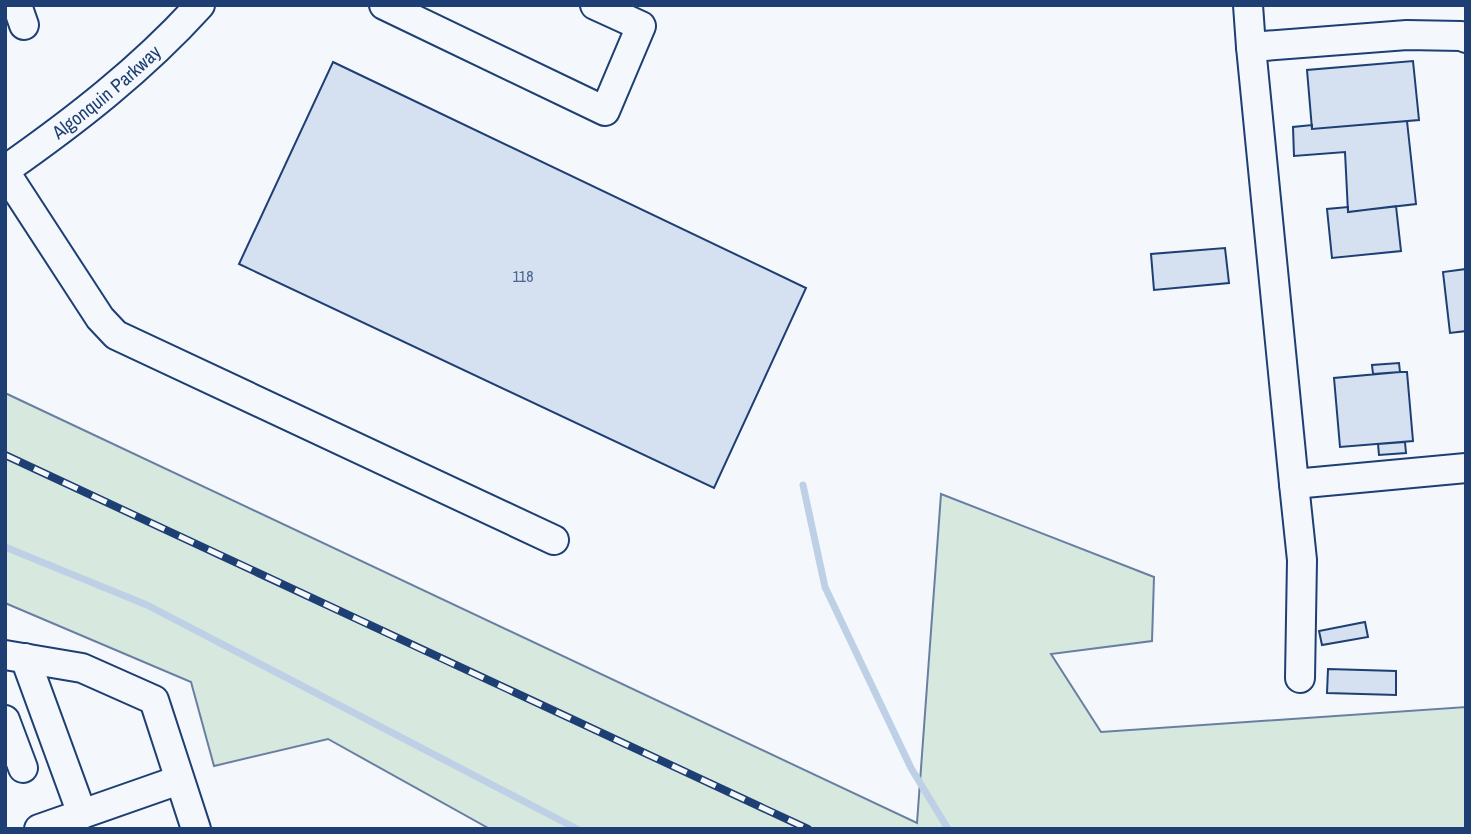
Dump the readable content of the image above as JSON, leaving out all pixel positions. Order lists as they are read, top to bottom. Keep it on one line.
{"streets":{"street":["Algonquin Parkway"]},"house_numbers":["118"]}
